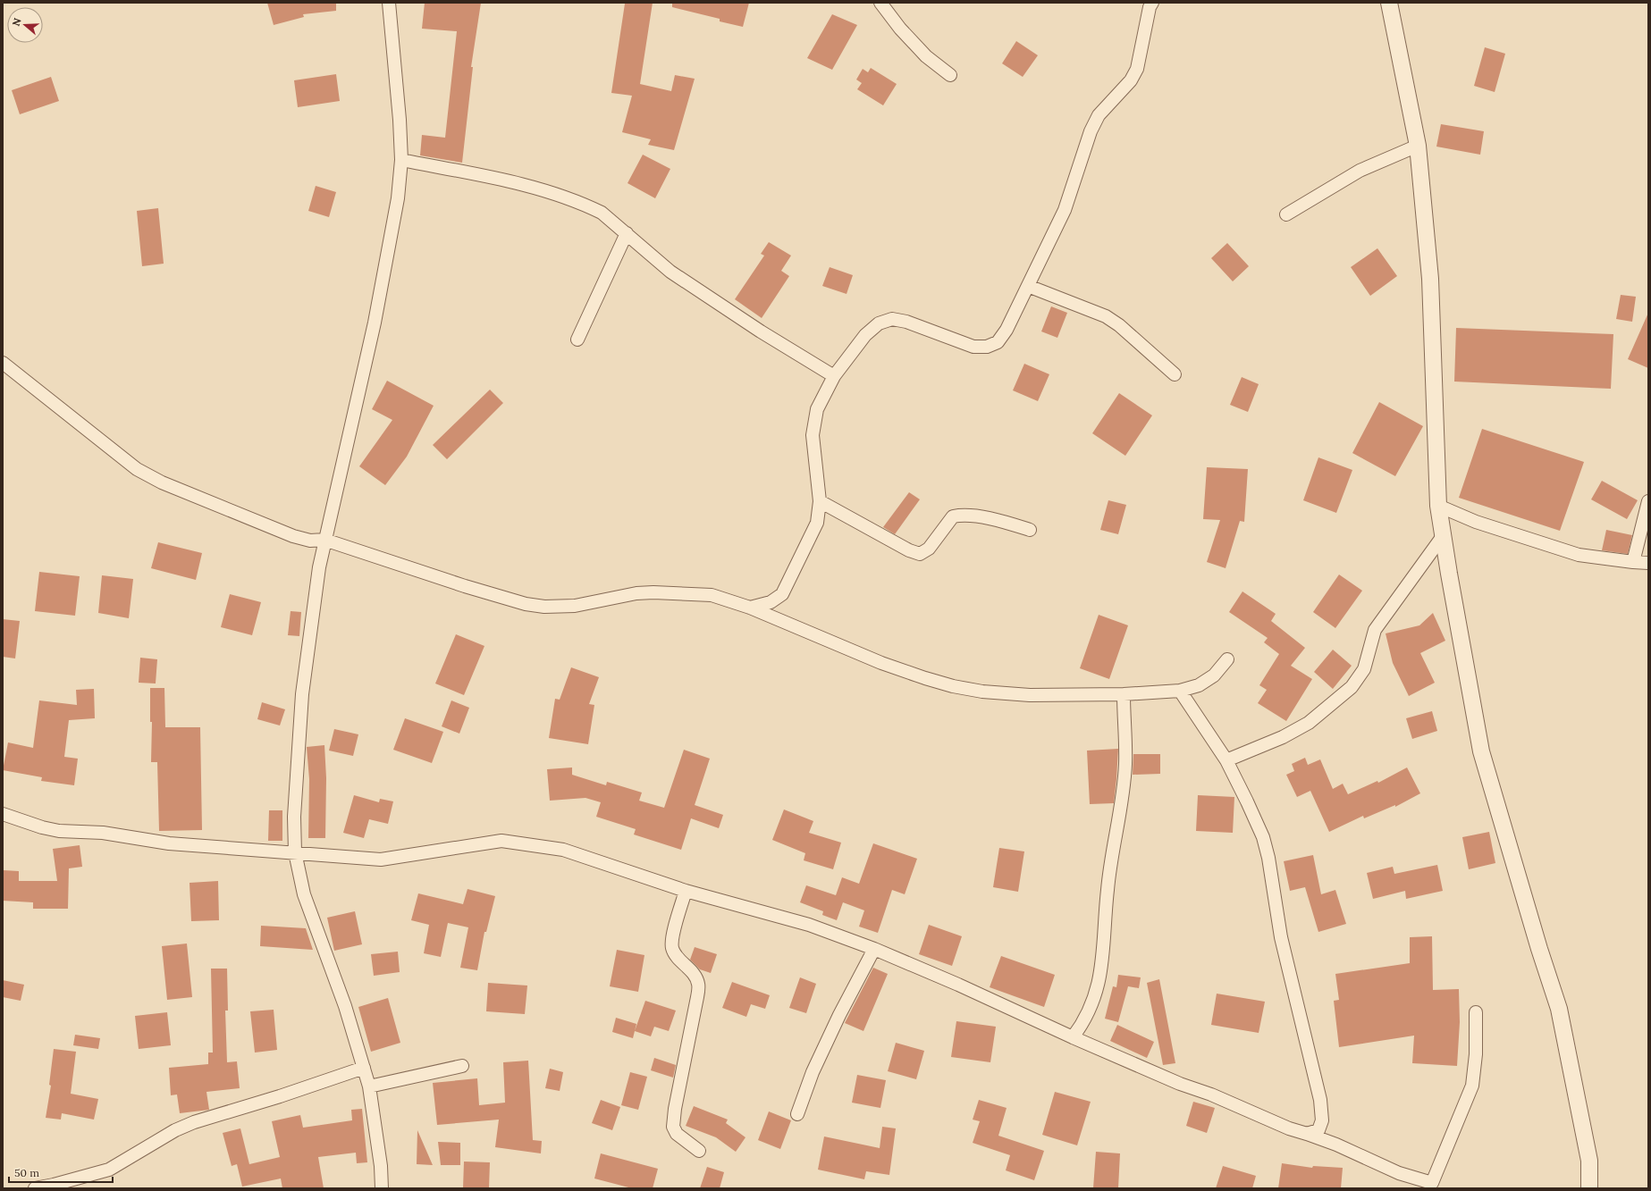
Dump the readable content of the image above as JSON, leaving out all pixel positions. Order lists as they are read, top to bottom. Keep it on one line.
{"scale_bar":"50 m","north":"left"}
